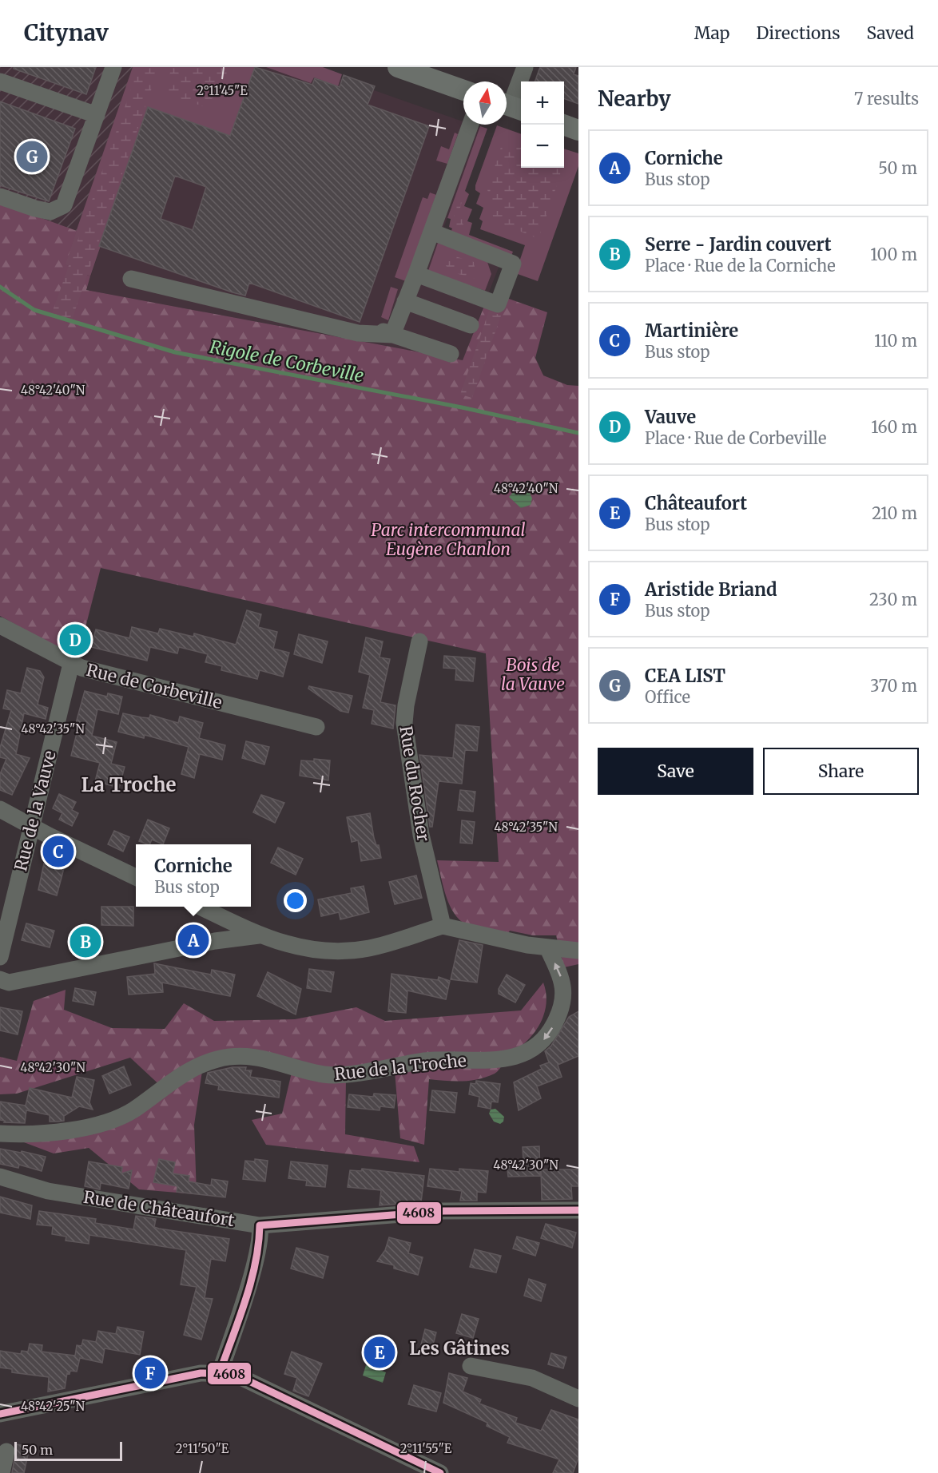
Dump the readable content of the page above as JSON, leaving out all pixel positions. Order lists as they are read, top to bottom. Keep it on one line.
{"streets":{"street":["Rue de Corbeville","Rue du Rocher","Rue de la Vauve","Rue de la Troche","Rue de Châteaufort"]},"crossings":[["Rue de Corbeville","Rue de la Vauve"]],"districts":["La Troche","Les Gâtines"],"water":["Rigole de Corbeville"],"parks":["Parc intercommunal Eugène Chanlon","Bois de la Vauve"],"lines":["transit line 4608"],"scale_bar":"50 m","north":"top","page":{"header":"Citynav","nav":["Map","Directions","Saved"],"heading":["Nearby","7 results"],"map_buttons":["+","−"],"list":[{"mark":"A","name":"Corniche","note":"Bus stop","value":"50 m"},{"mark":"B","name":"Serre - Jardin couvert","note":"Place · Rue de la Corniche","value":"100 m"},{"mark":"C","name":"Martinière","note":"Bus stop","value":"110 m"},{"mark":"D","name":"Vauve","note":"Place · Rue de Corbeville","value":"160 m"},{"mark":"E","name":"Châteaufort","note":"Bus stop","value":"210 m"},{"mark":"F","name":"Aristide Briand","note":"Bus stop","value":"230 m"},{"mark":"G","name":"CEA LIST","note":"Office","value":"370 m"}],"pins":["G","D","C","A","B","E","F"],"buttons":["Save","Share"],"popup":["Corniche","Bus stop"],"scale":"50 m"},"coordinates":["2°11'45\"E","48°42'40\"N","48°42'35\"N","48°42'30\"N","48°42'25\"N","2°11'50\"E","2°11'55\"E"]}
